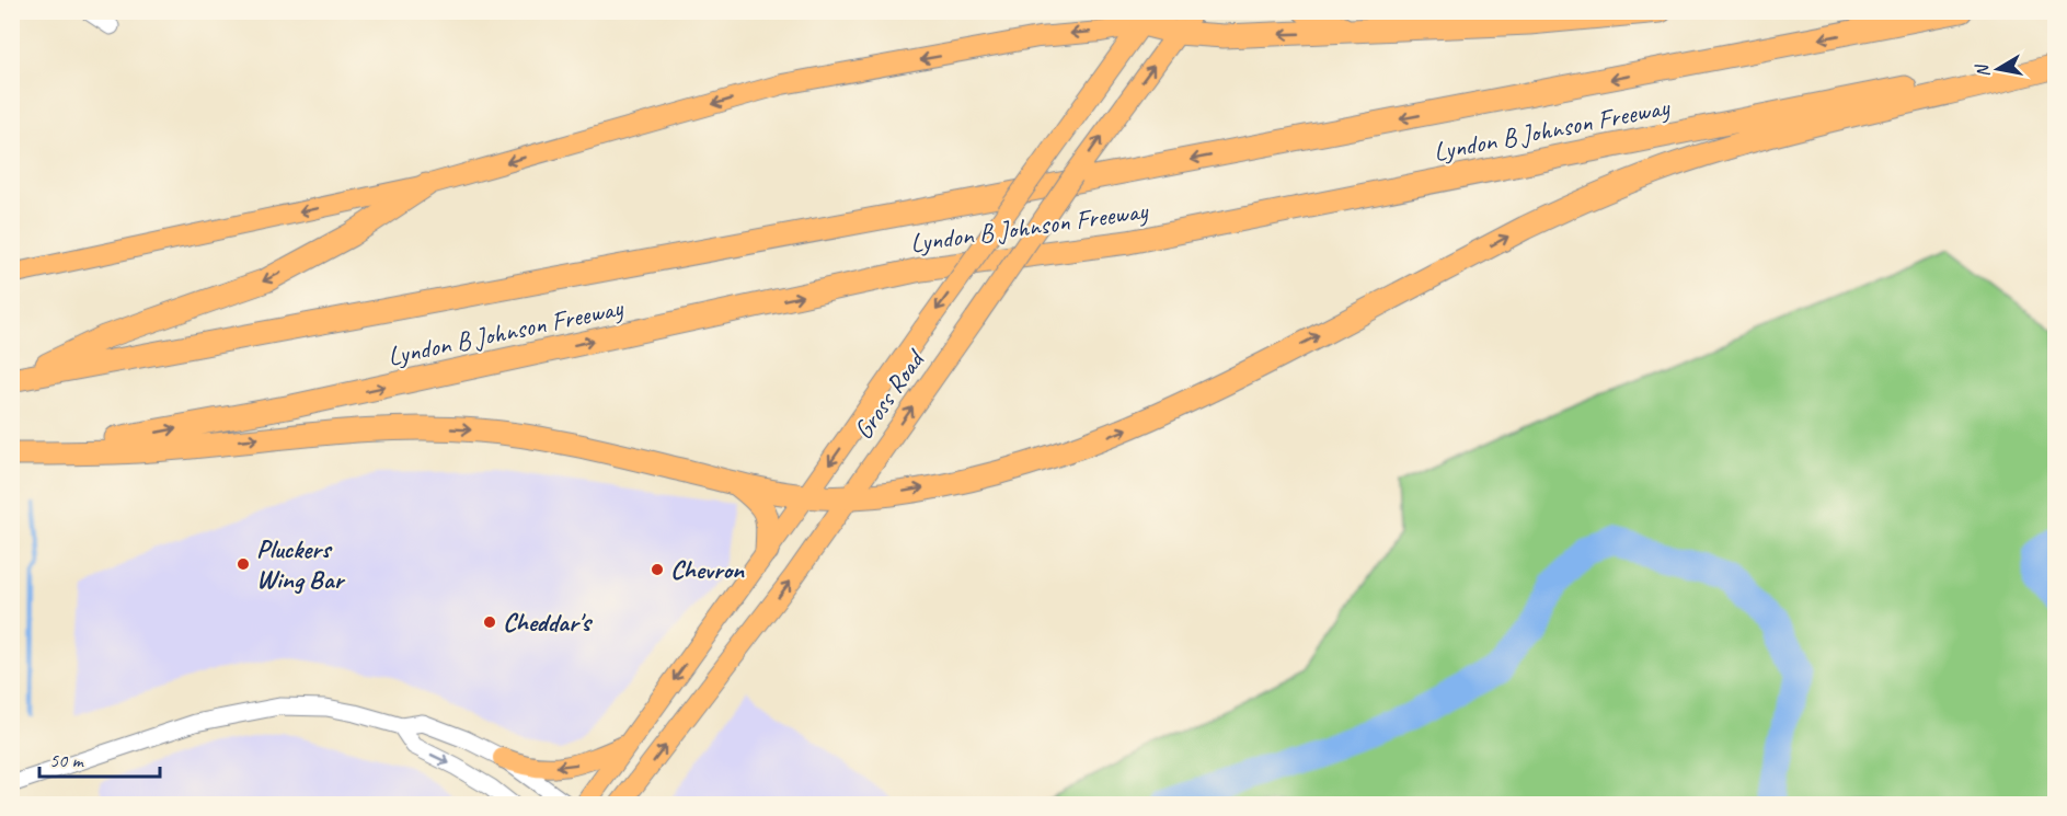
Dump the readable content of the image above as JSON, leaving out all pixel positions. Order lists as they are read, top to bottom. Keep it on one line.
{"streets":{"highway":["Lyndon B Johnson Freeway"],"main road":["Gross Road"]},"places":["Pluckers Wing Bar","Chevron","Cheddar's"],"scale_bar":"50 m","north":"left"}
